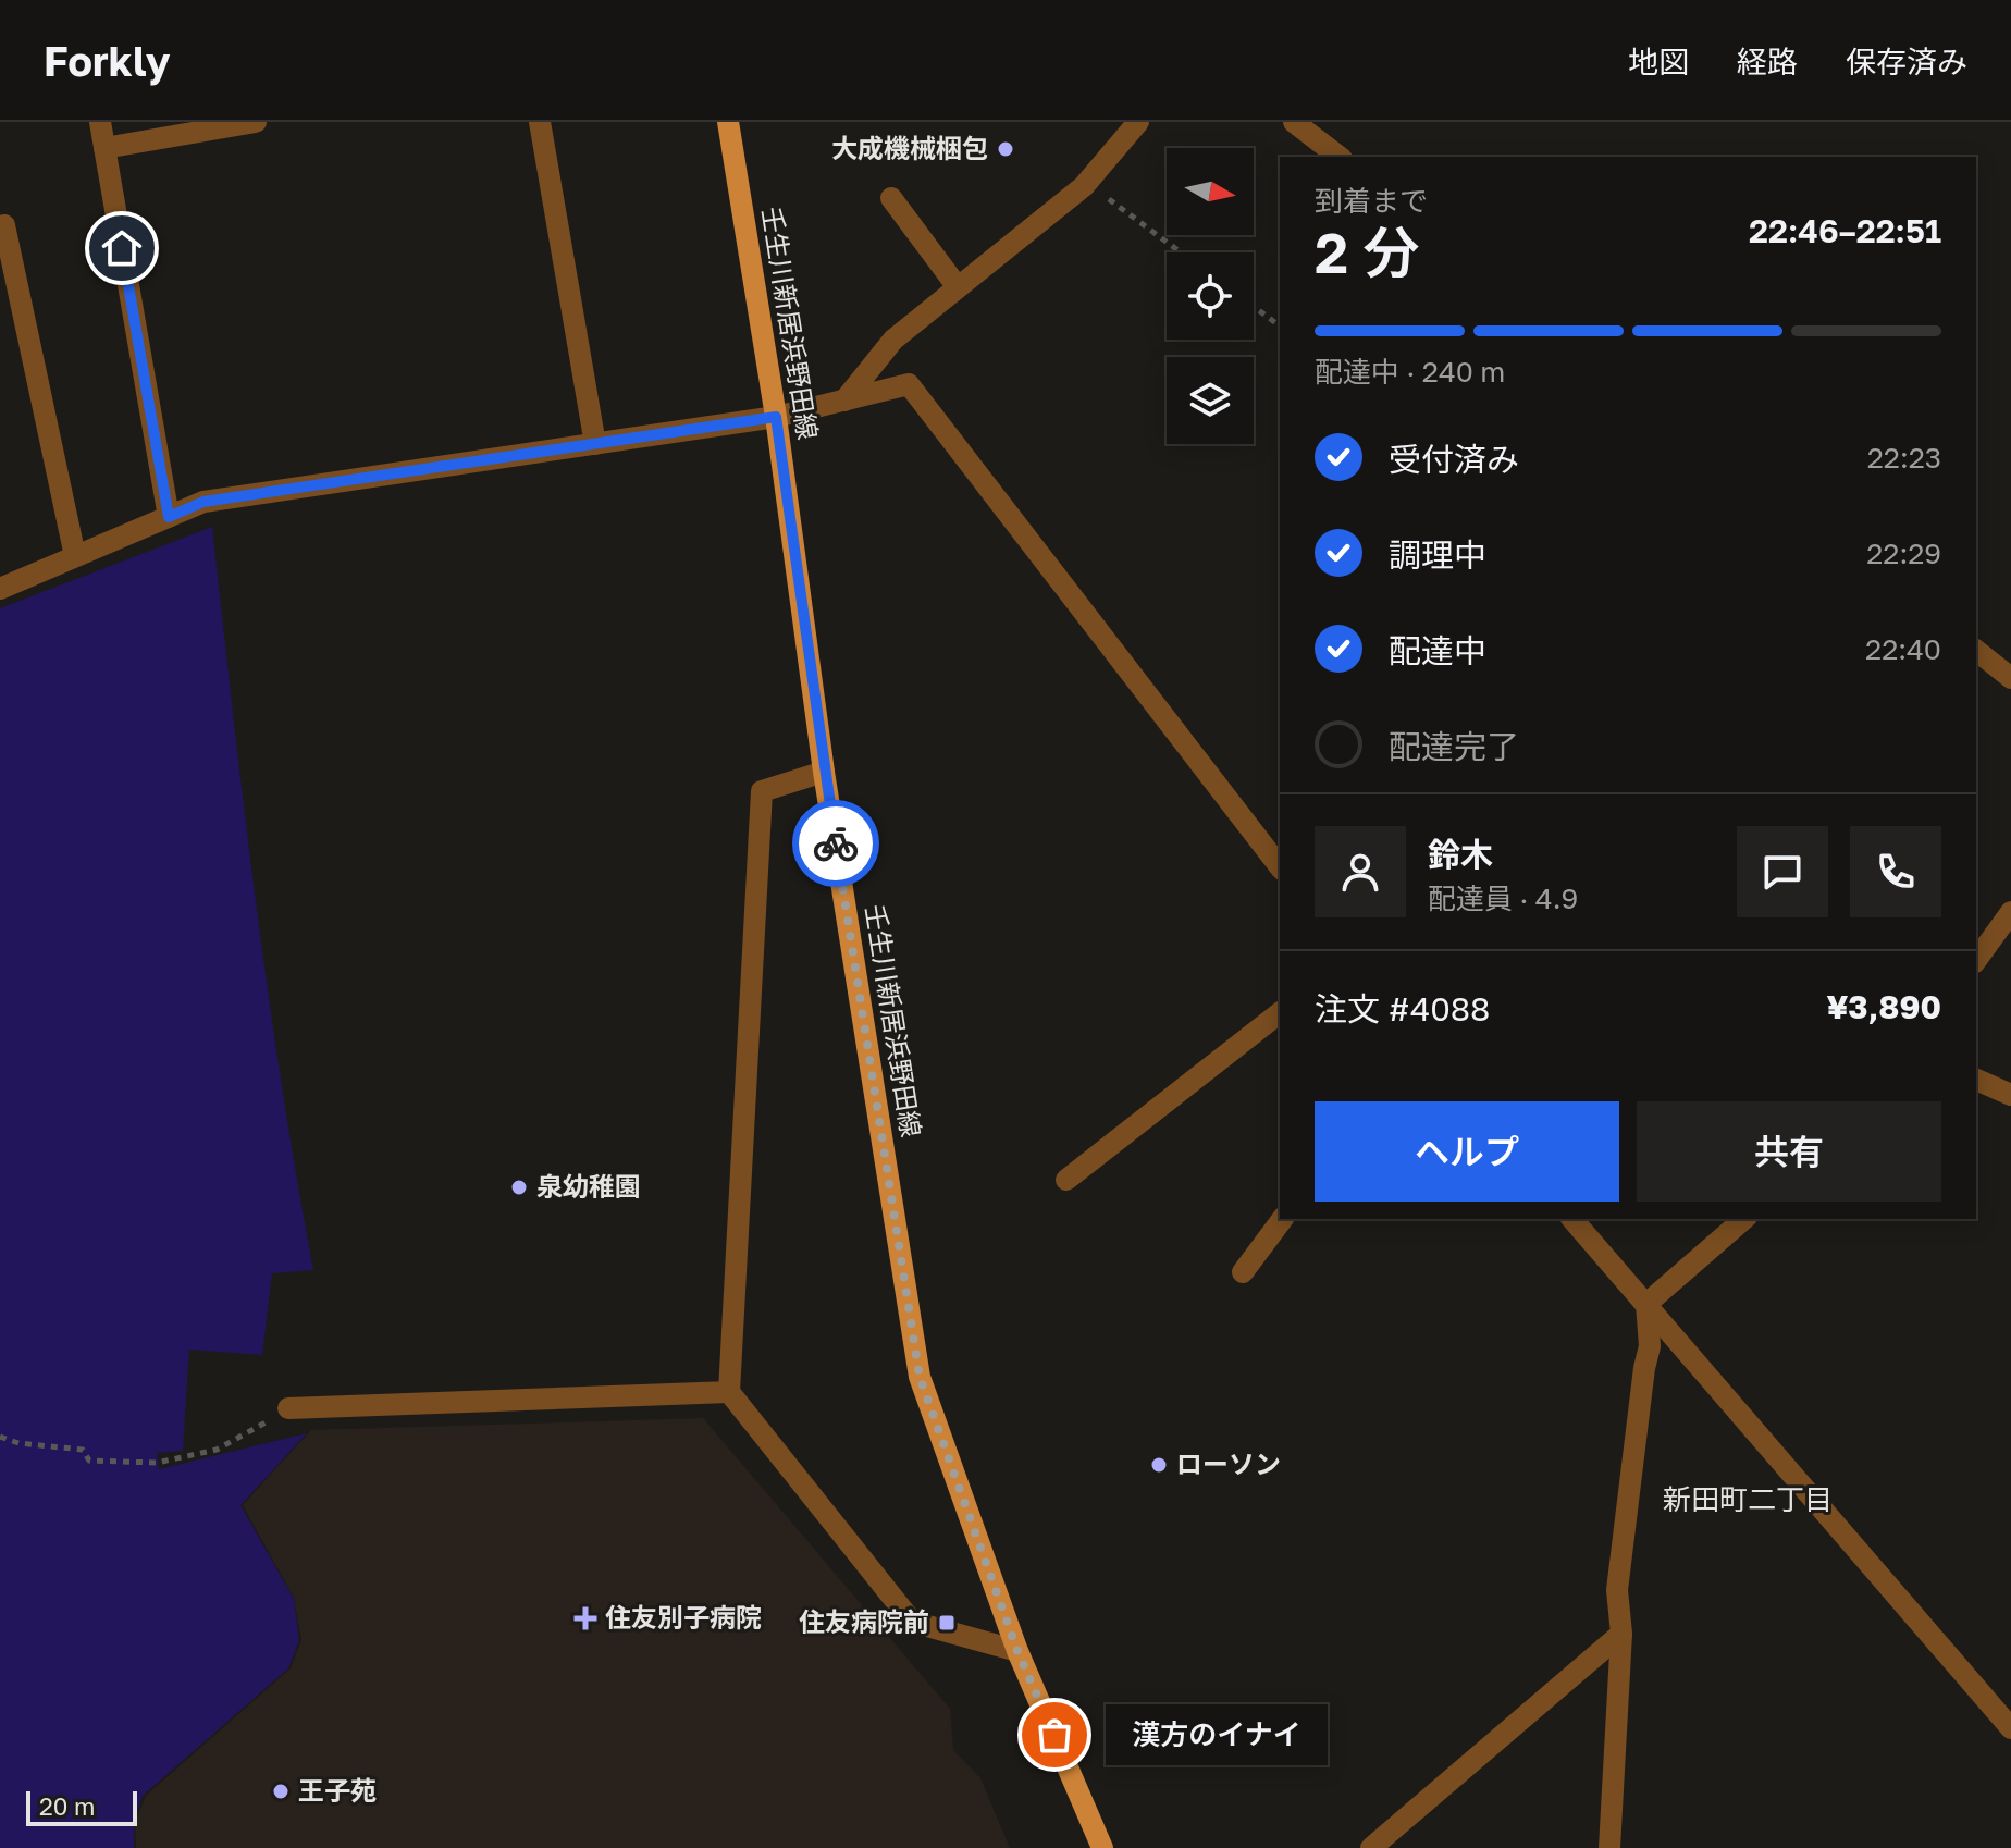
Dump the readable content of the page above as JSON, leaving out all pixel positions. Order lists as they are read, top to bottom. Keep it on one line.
{"streets":{"main road":["壬生川新居浜野田線"]},"districts":["新田町二丁目"],"places":{"other":["大成機械梱包","泉幼稚園","ローソン","漢方のイナイ","王子苑"],"health":["住友別子病院"],"transit":["住友病院前"]},"scale_bar":"20 m","north":"right","page":{"header":"Forkly","nav":["地図","経路","保存済み"],"heading":["2 分","到着まで","22:46–22:51"],"panel":["鈴木","配達員 · 4.9","注文 #4088","¥3,890"],"bar":"配達中 · 240 m","list":[["受付済み","22:23"],["調理中","22:29"],["配達中","22:40"],"配達完了"],"buttons":["ヘルプ","共有"],"bubble":"漢方のイナイ","scale":"20 m"}}
